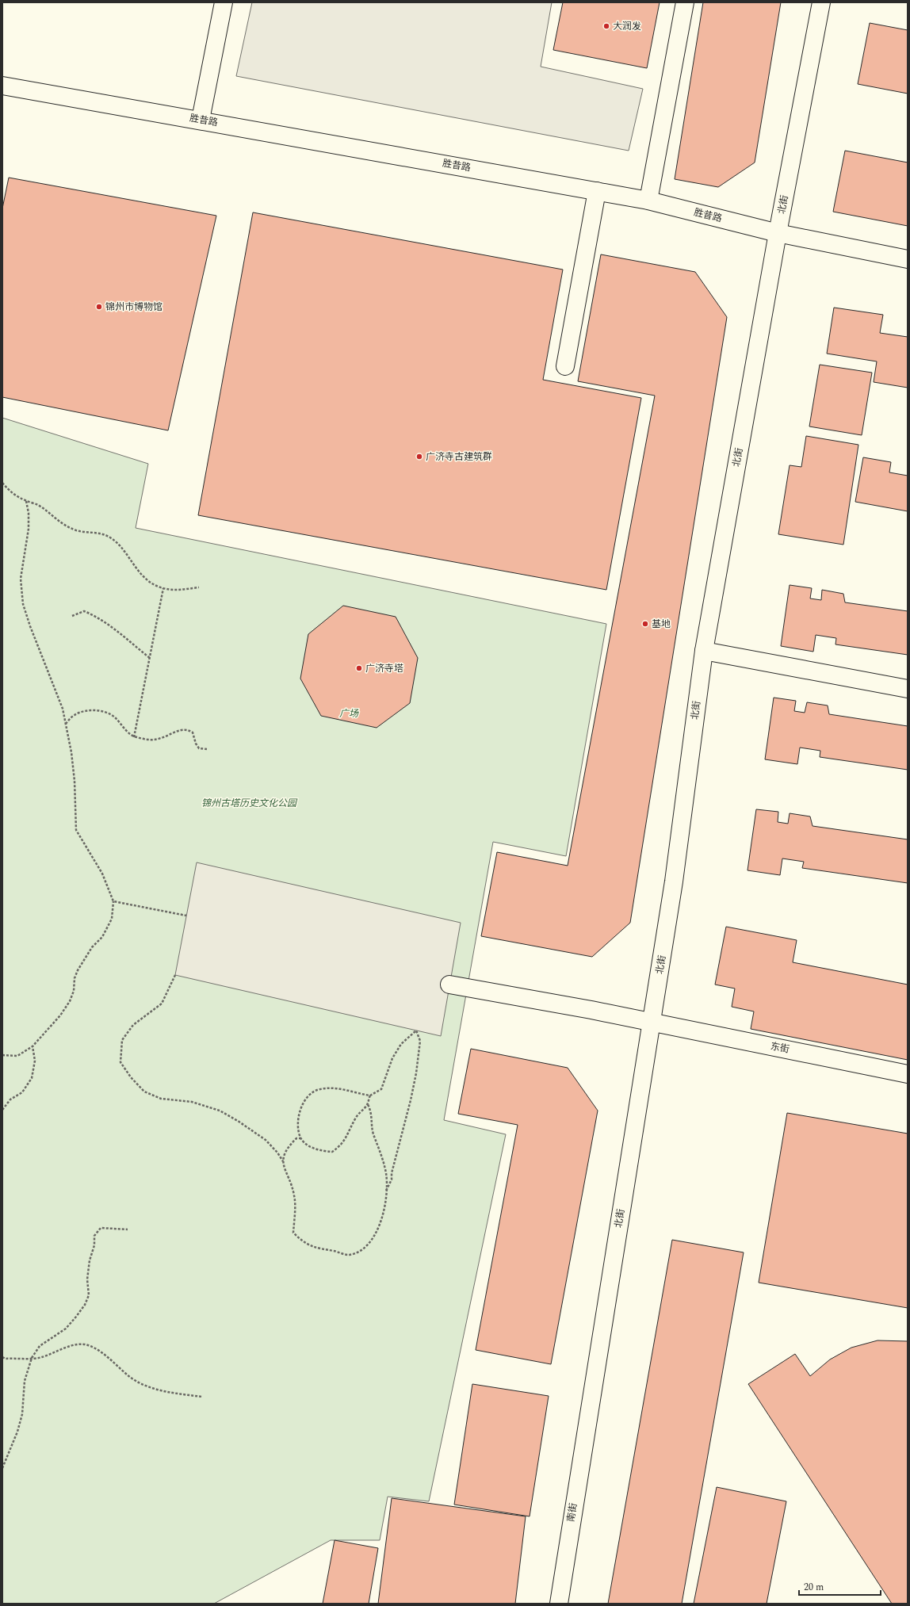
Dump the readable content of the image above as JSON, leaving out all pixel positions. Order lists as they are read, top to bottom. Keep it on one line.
{"streets":{"street":["胜昔路","北街","东街","南街"]},"crossings":[["胜昔路","北街"],["北街","东街"],["北街","南街"]],"parks":["广场","锦州古塔历史文化公园"],"places":["大润发","锦州市博物馆","广济寺古建筑群","基地","广济寺塔"],"scale_bar":"20 m"}
